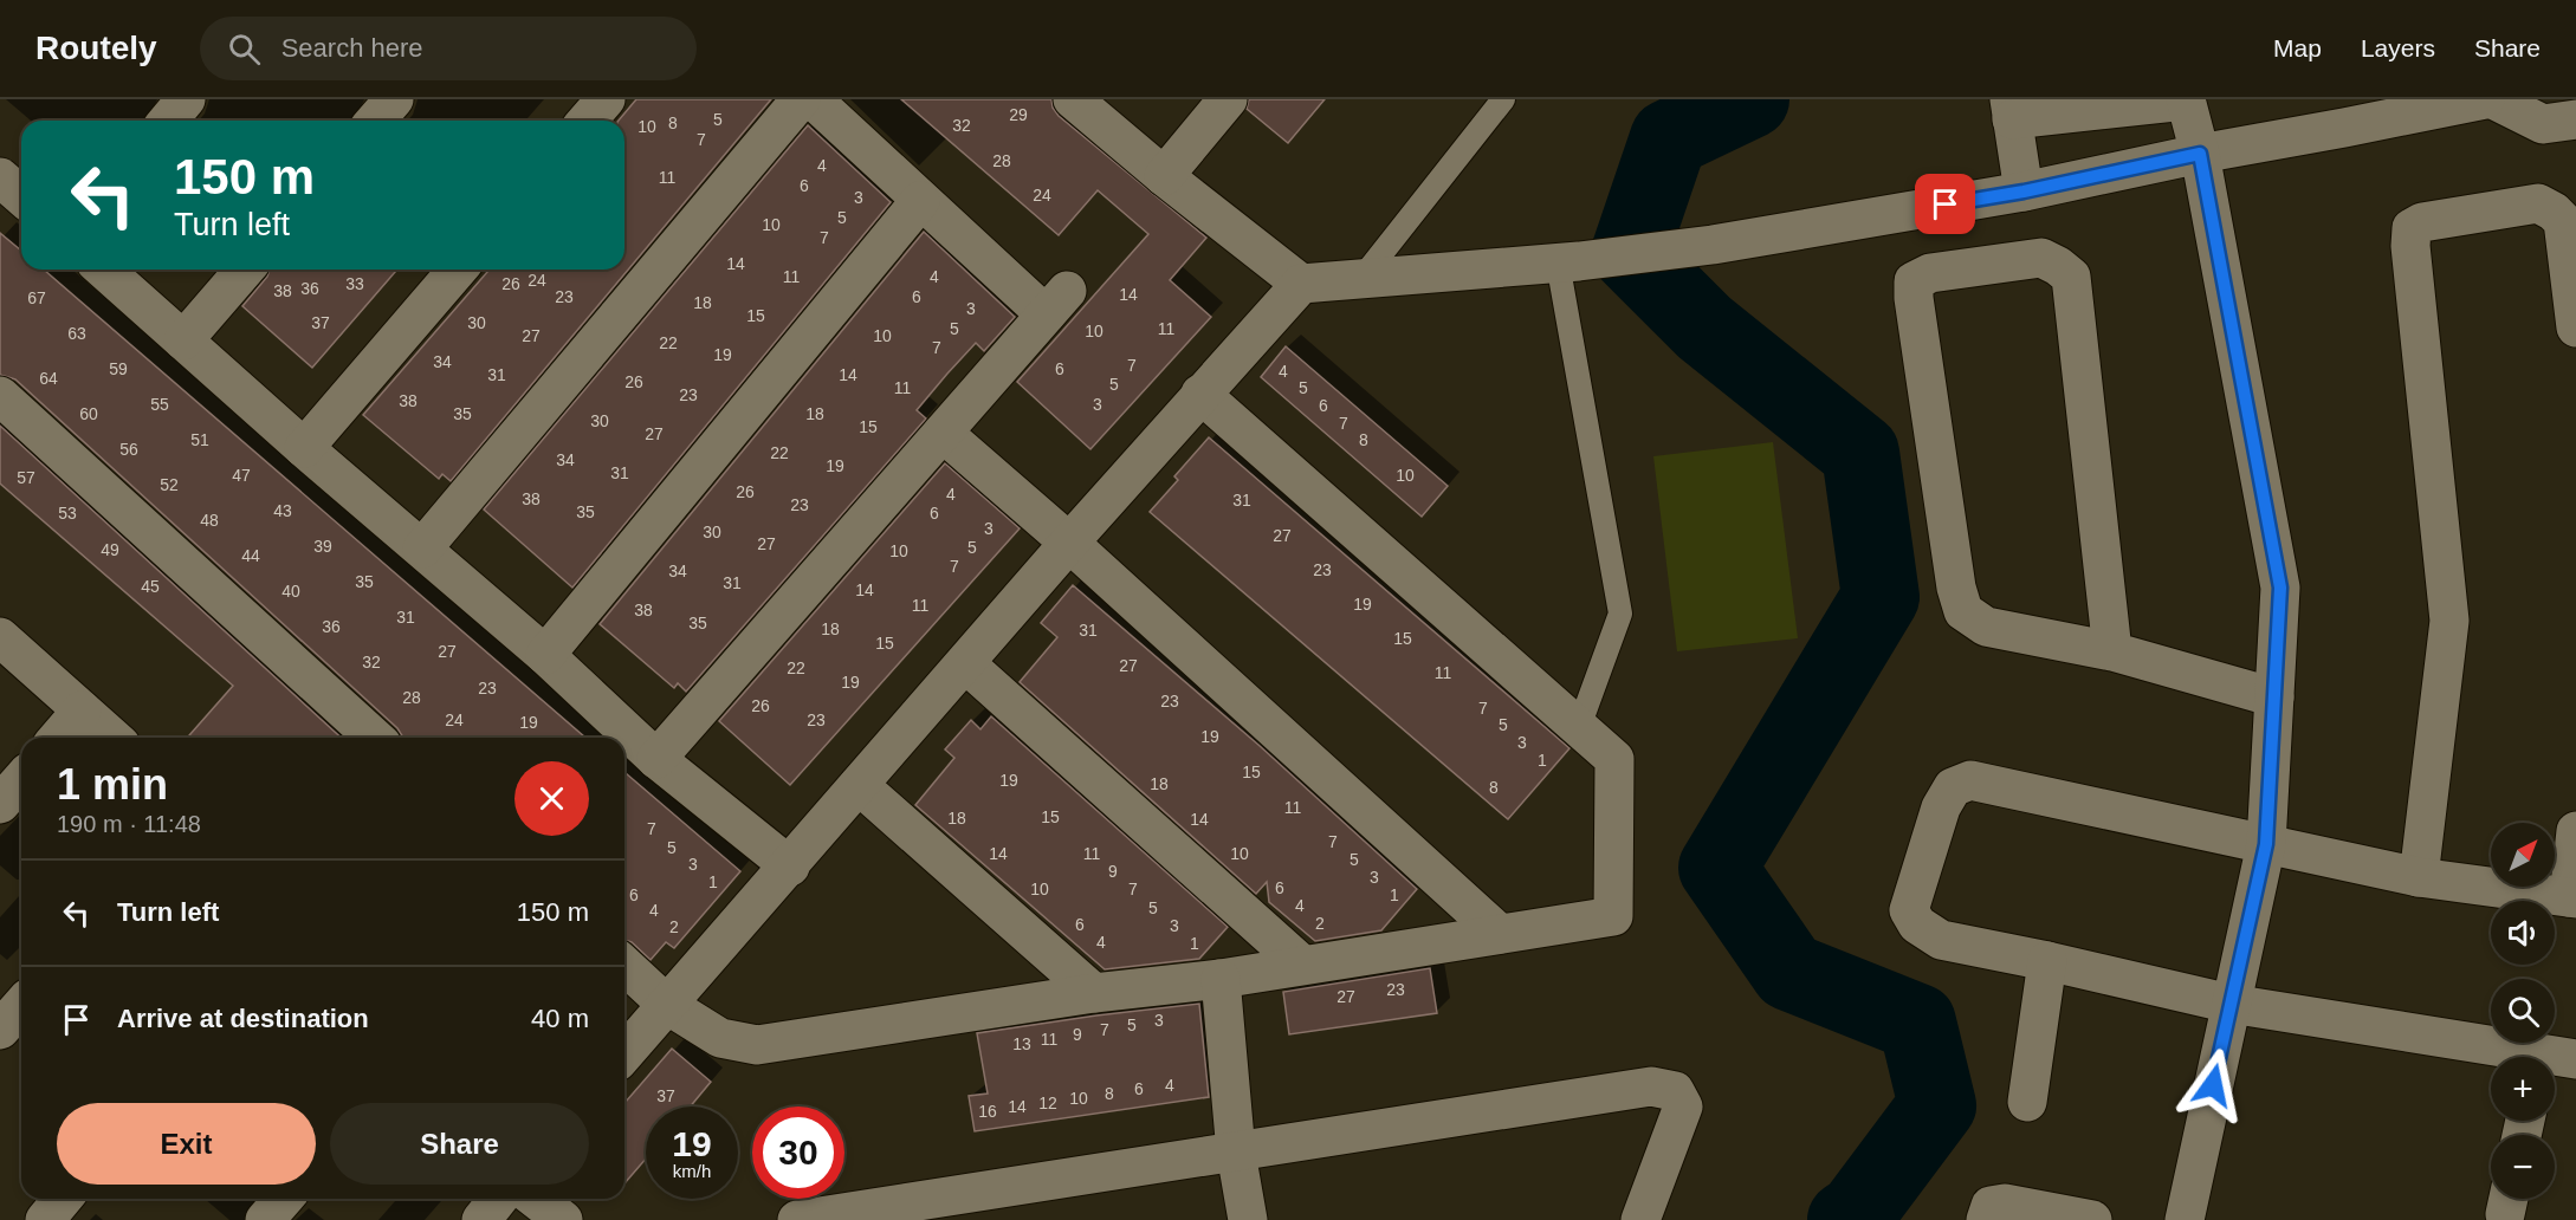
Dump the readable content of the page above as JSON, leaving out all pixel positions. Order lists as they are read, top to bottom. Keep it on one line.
{"house_numbers":["29","5","8","32","10","7","28","4","11","6","24","3","5","10","7","14","11","4","24","33","26","36","38","14","23","6","67","18","3","15","37","30","5","11","10","63","27","10","22","7","19","34","7","59","6","4","31","14","64","26","5","11","5","23","38","55","3","6","60","35","18","30","7","15","27","51","8","56","22","34","19","31","47","10","57","52","26","4","38","31","23","43","35","53","6","48","3","30","27","27","39","5","49","10","44","7","23","34","35","31","45","14","40","19","11","38","31","35","36","18","31","15","15","27","32","27","22","11","19","23","28","23","26","7","24","23","19","5","19","3","1","15","19","18","8","11","15","18","14","7","7","5","14","11","10","5","3","9","3","1","6","10","7","6","1","4","5","4","2","6","3","2","4","1","23","27","3","5","7","9","11","13","4","6","8","37","10","12","14","16"],"north":"top right","page":{"header":"Routely","search":"Search here","nav":["Map","Layers","Share"],"turn":["150 m","Turn left"],"heading":["1 min","190 m · 11:48"],"map_buttons":["+","−"],"list":[{"name":"Turn left","value":"150 m"},{"name":"Arrive at destination","value":"40 m"}],"buttons":["Exit","Share"],"speed":"19 km/h","limit":"30"}}
